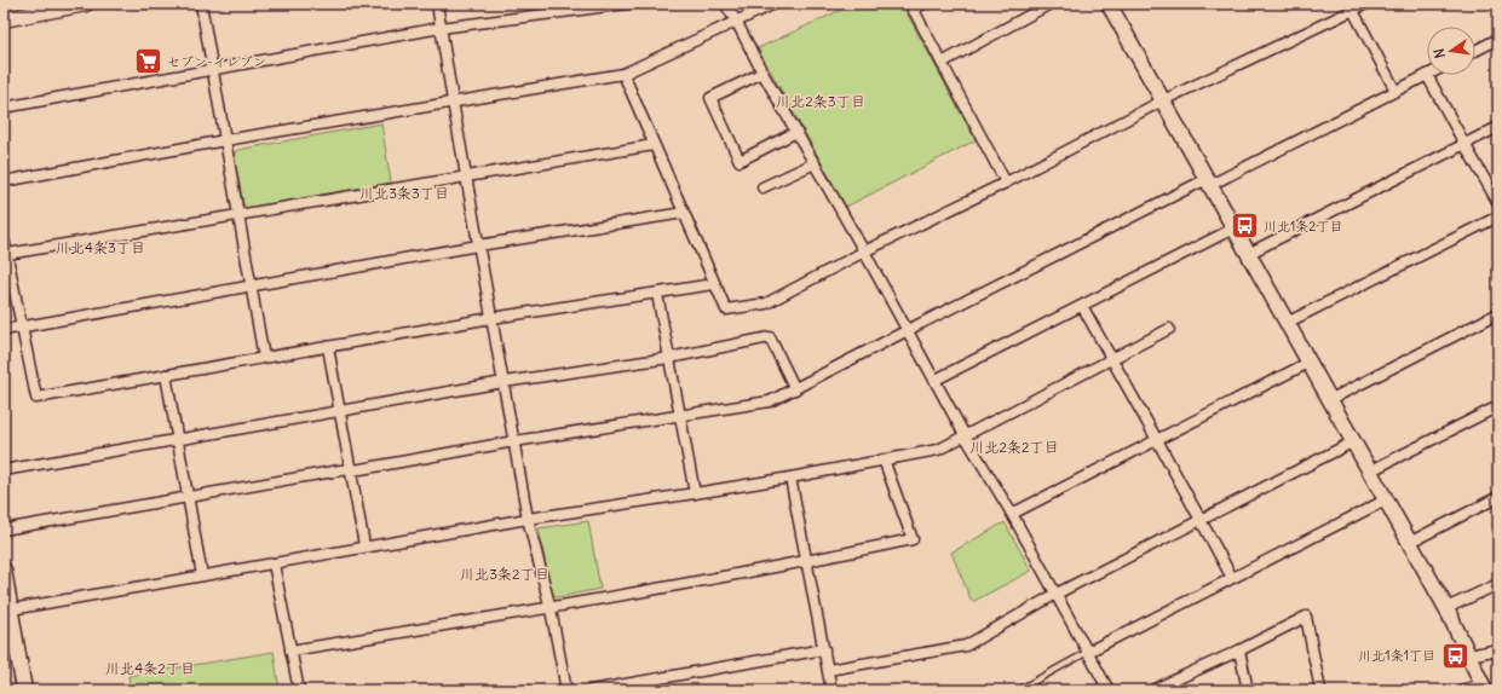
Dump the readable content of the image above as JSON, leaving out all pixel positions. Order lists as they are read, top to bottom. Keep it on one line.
{"districts":["川北2条3丁目","川北3条3丁目","川北4条3丁目","川北2条2丁目","川北3条2丁目","川北4条2丁目"],"places":{"supermarket":["セブン-イレブン"],"bus stop":["川北1条2丁目","川北1条1丁目"]},"north":"left"}
